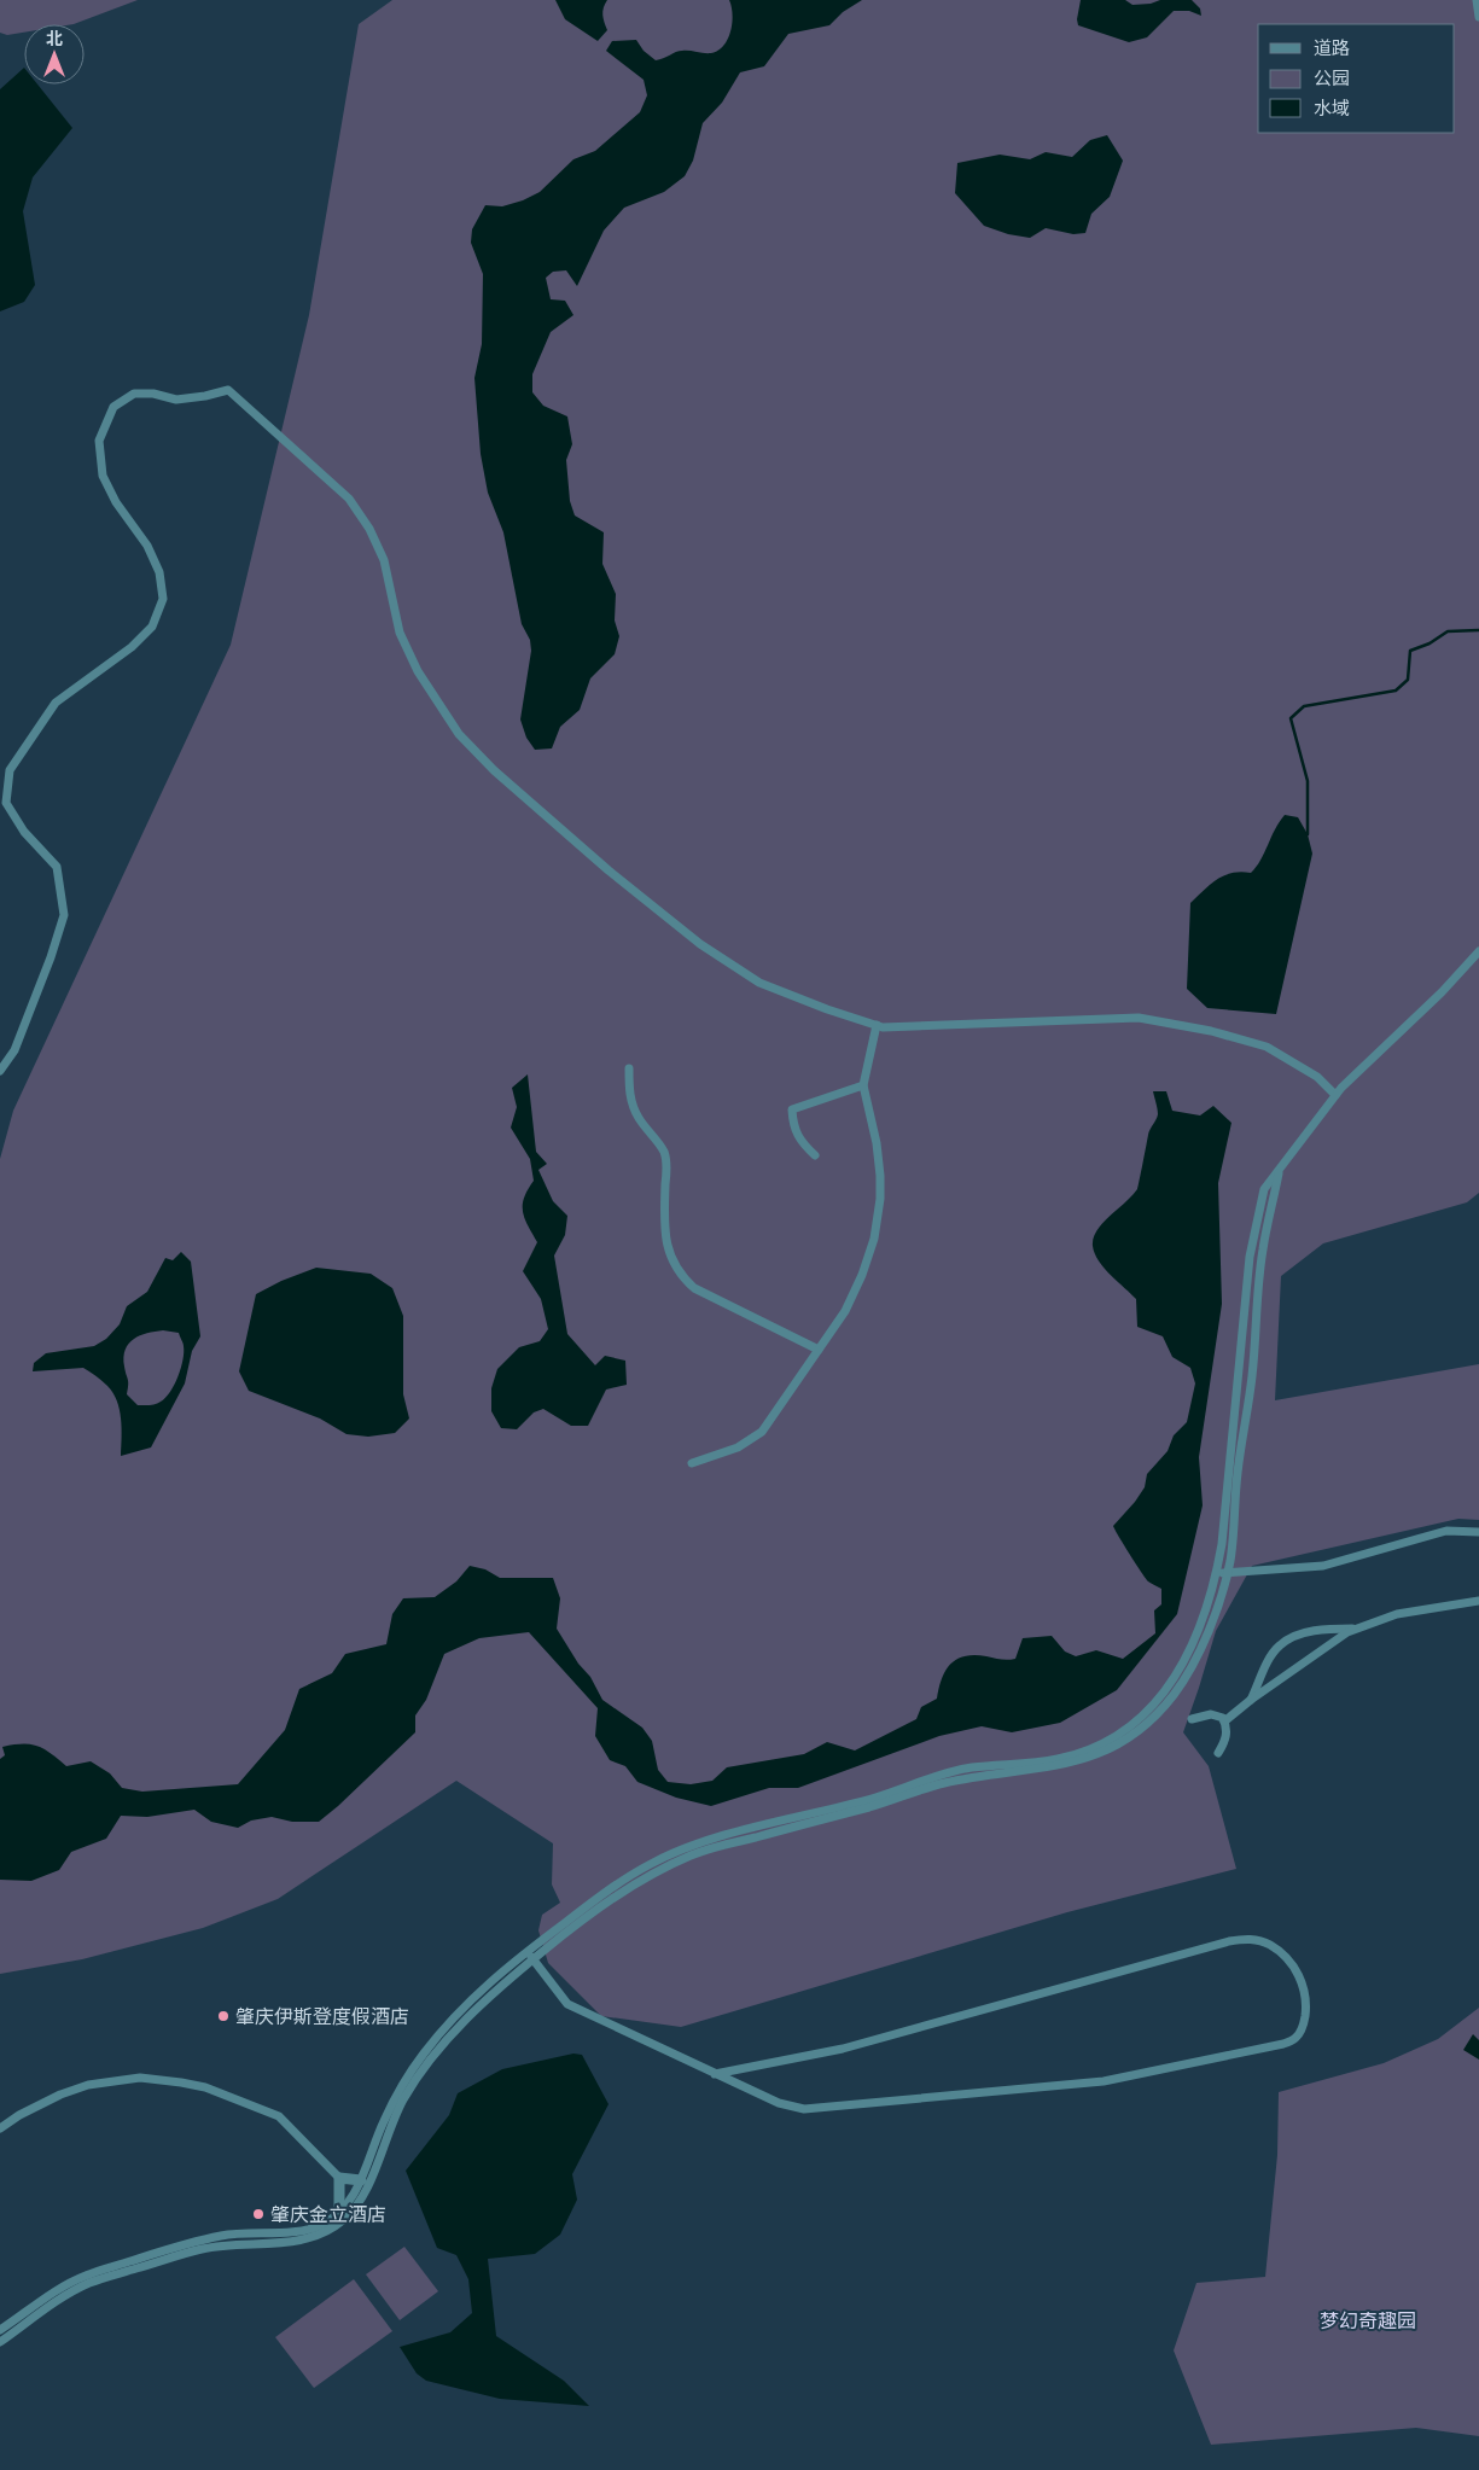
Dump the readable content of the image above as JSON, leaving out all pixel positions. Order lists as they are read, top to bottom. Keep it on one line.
{"parks":["梦幻奇趣园"],"places":["肇庆伊斯登度假酒店","肇庆金立酒店"],"legend":["道路","公园","水域"],"north":"top"}
